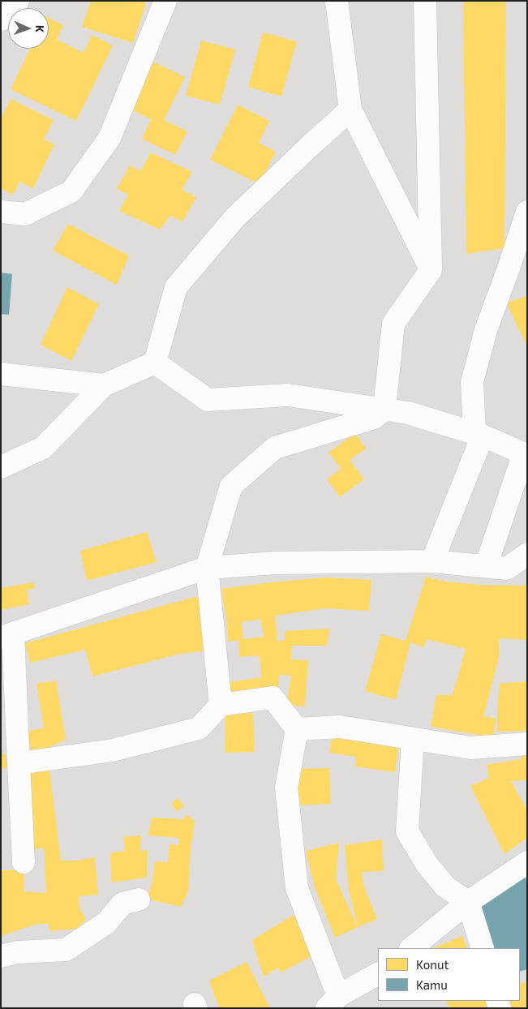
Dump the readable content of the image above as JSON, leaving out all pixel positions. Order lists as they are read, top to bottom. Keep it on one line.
{"legend":["Konut","Kamu"],"north":"right"}
